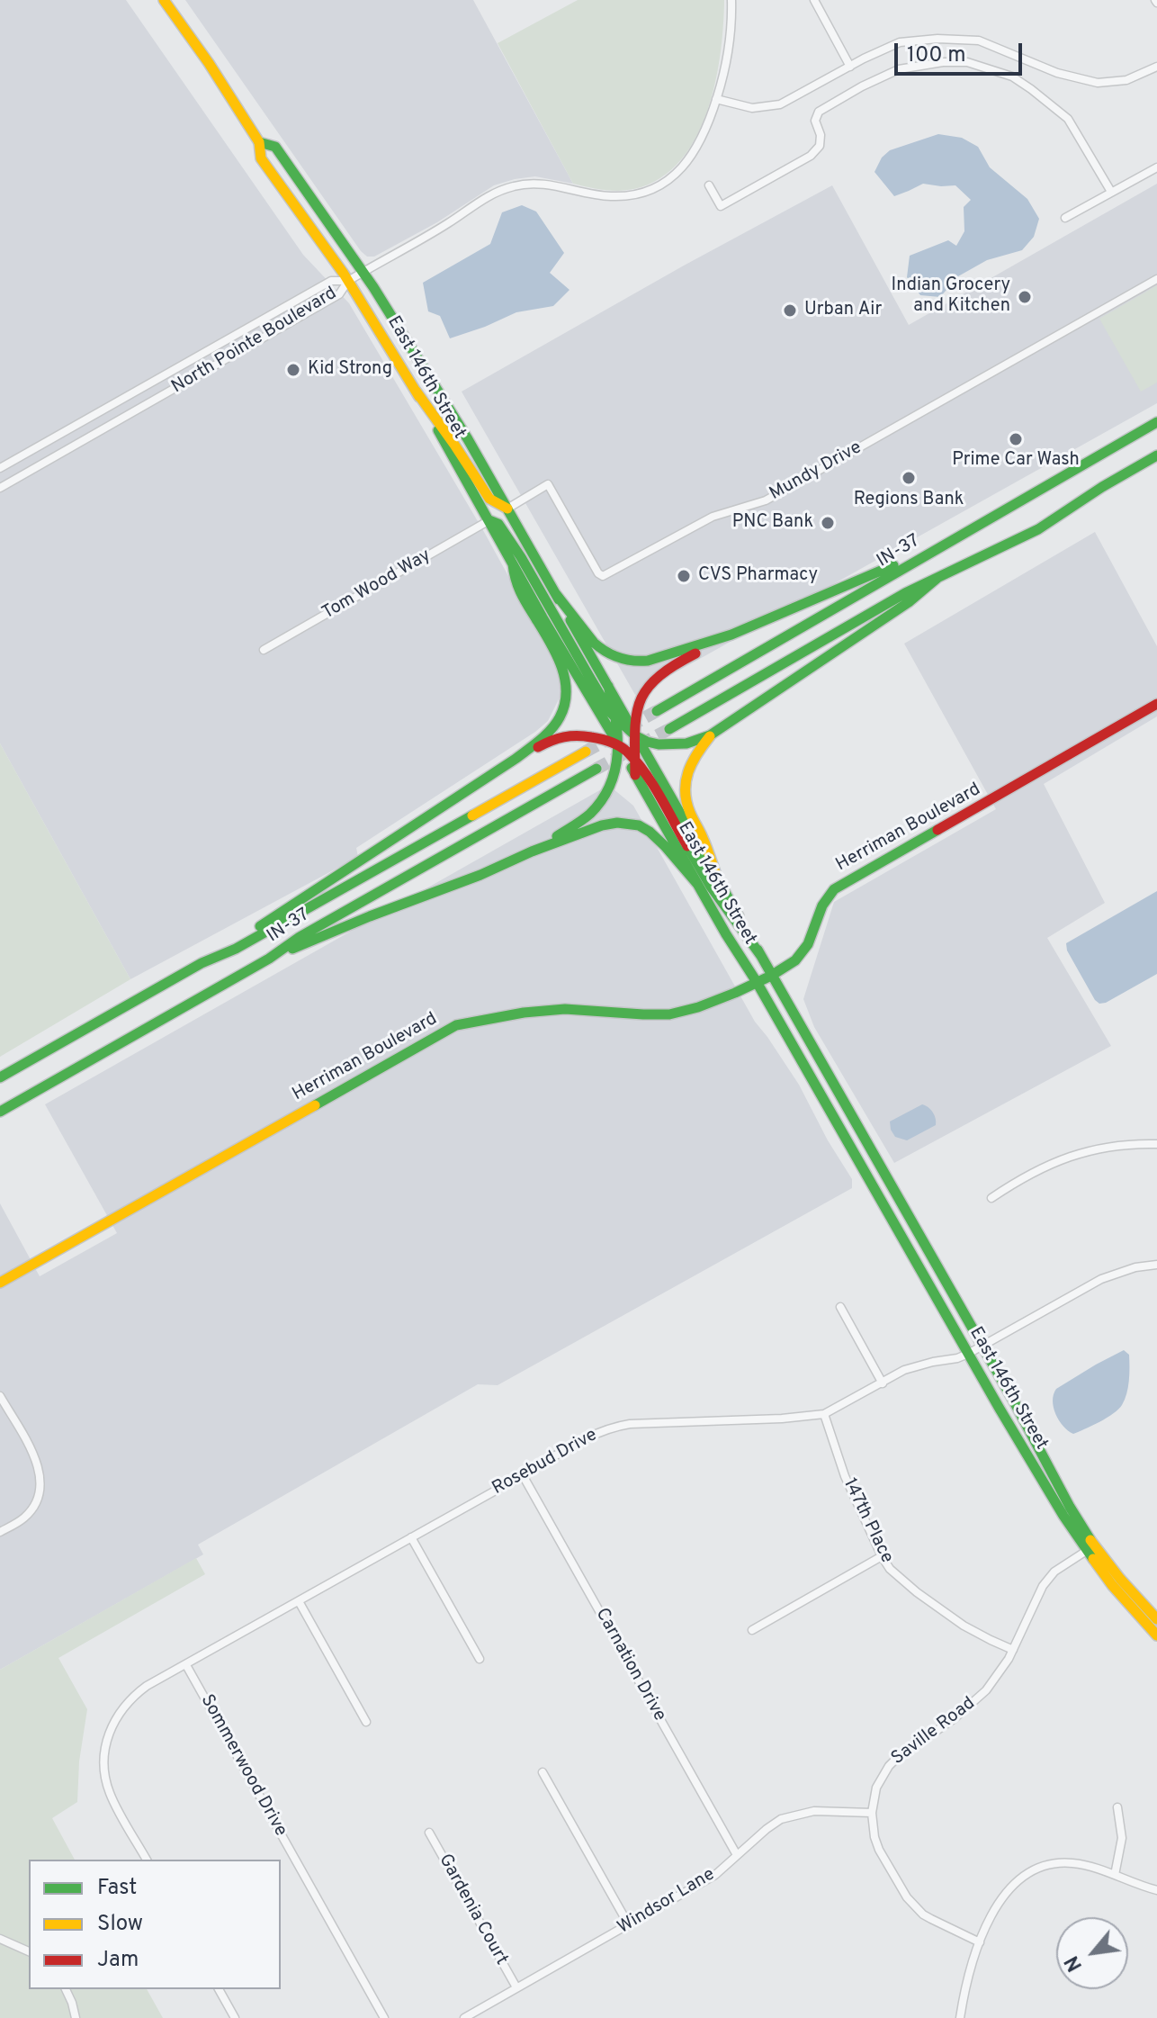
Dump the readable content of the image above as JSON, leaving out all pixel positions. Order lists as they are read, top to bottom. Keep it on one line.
{"streets":{"main road":["East 146th Street","IN-37","Herriman Boulevard"],"street":["North Pointe Boulevard","Mundy Drive","Tom Wood Way","Rosebud Drive","147th Place","Carnation Drive","Saville Road","Sommerwood Drive","Windsor Lane","Gardenia Court"]},"crossings":[["North Pointe Boulevard","East 146th Street"],["East 146th Street","Mundy Drive"],["East 146th Street","Tom Wood Way"],["East 146th Street","Herriman Boulevard"],["East 146th Street","Rosebud Drive"],["East 146th Street","Saville Road"],["Rosebud Drive","147th Place"],["Rosebud Drive","Carnation Drive"],["Rosebud Drive","Sommerwood Drive"],["147th Place","Saville Road"],["Carnation Drive","Windsor Lane"],["Saville Road","Windsor Lane"],["Windsor Lane","Gardenia Court"]],"places":["Indian Grocery and Kitchen","Urban Air","Kid Strong","Prime Car Wash","Regions Bank","PNC Bank","CVS Pharmacy"],"legend":["Fast","Slow","Jam"],"scale_bar":"100 m","north":"bottom left"}
